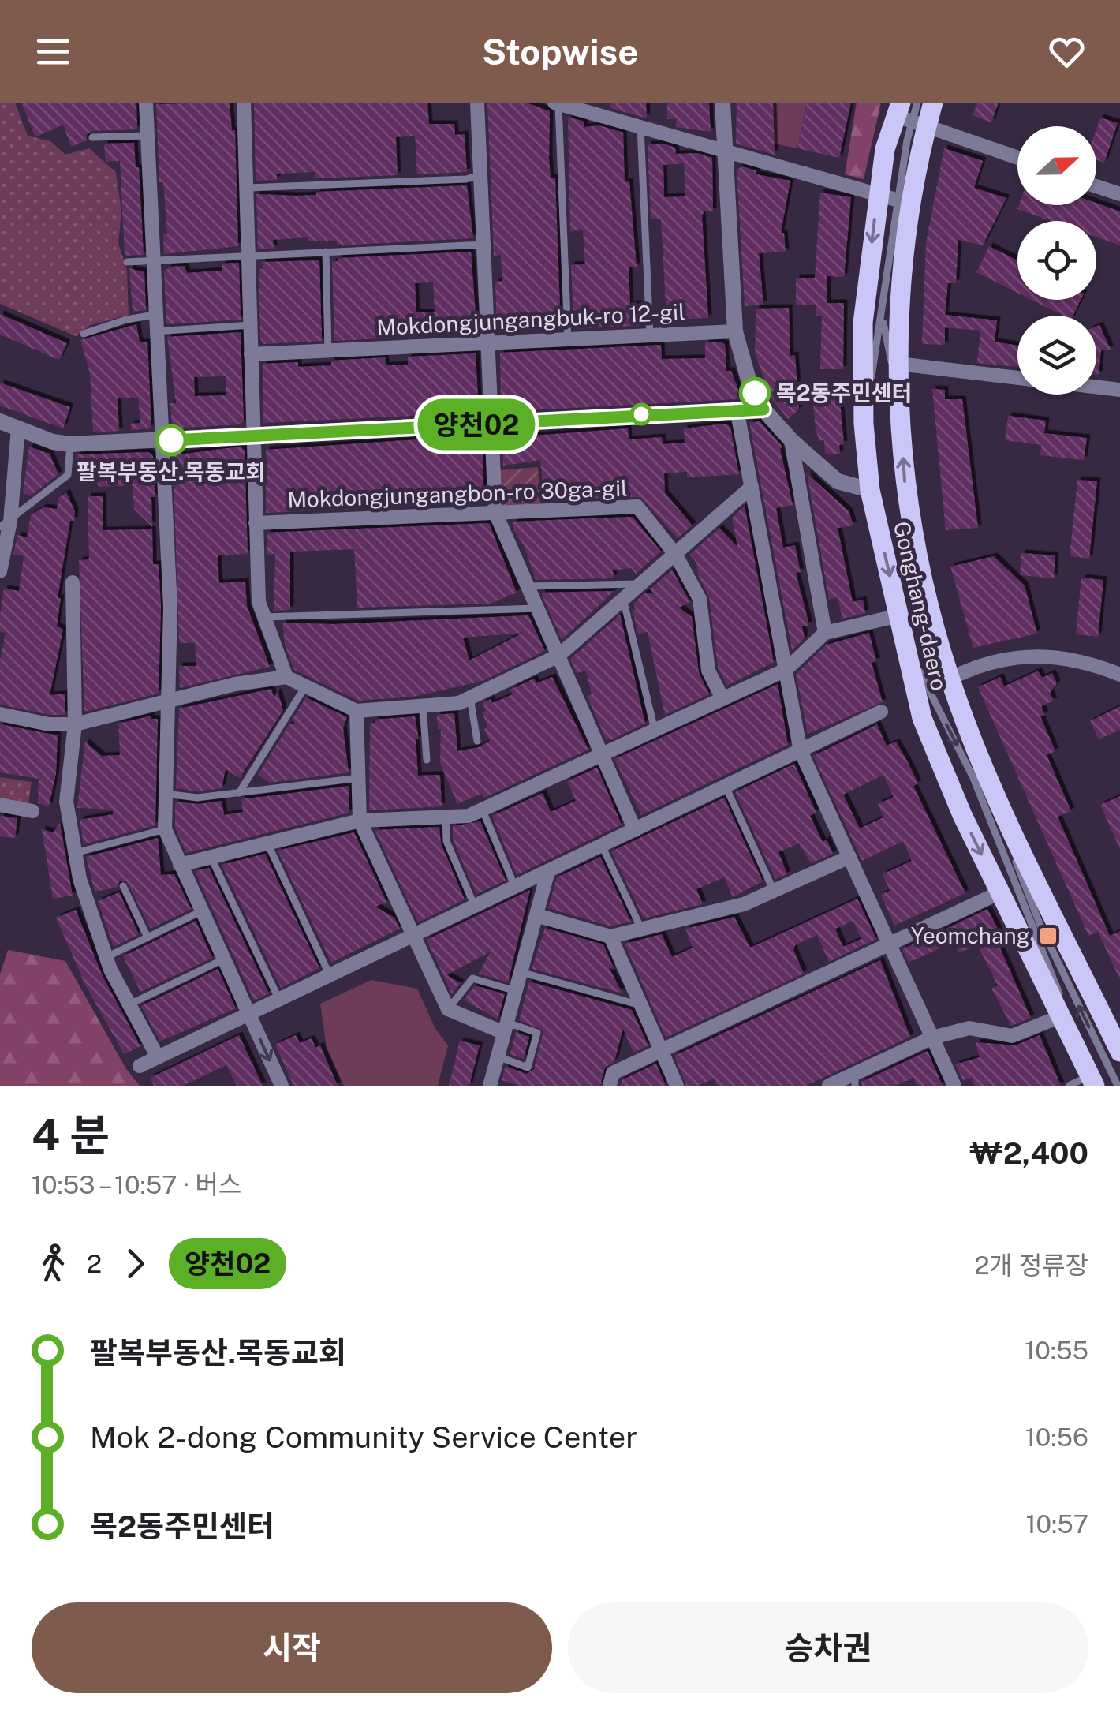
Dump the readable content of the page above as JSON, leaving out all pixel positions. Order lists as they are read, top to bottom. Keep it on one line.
{"streets":{"main road":["Gonghang-daero"],"street":["Mokdongjungangbuk-ro 12-gil","Mokdongjungangbon-ro 30ga-gil"]},"places":{"other":["목2동주민센터","팔복부동산.목동교회"],"transit":["Yeomchang"]},"lines":["bus line 양천02"],"north":"right","page":{"header":"Stopwise","on_map":"양천02","heading":["4 분","10:53 – 10:57 · 버스","₩2,400"],"legs":["2","양천02","2개 정류장"],"list":[{"name":"팔복부동산.목동교회","value":"10:55"},{"name":"Mok 2-dong Community Service Center","value":"10:56"},{"name":"목2동주민센터","value":"10:57"}],"buttons":["시작","승차권"]}}
